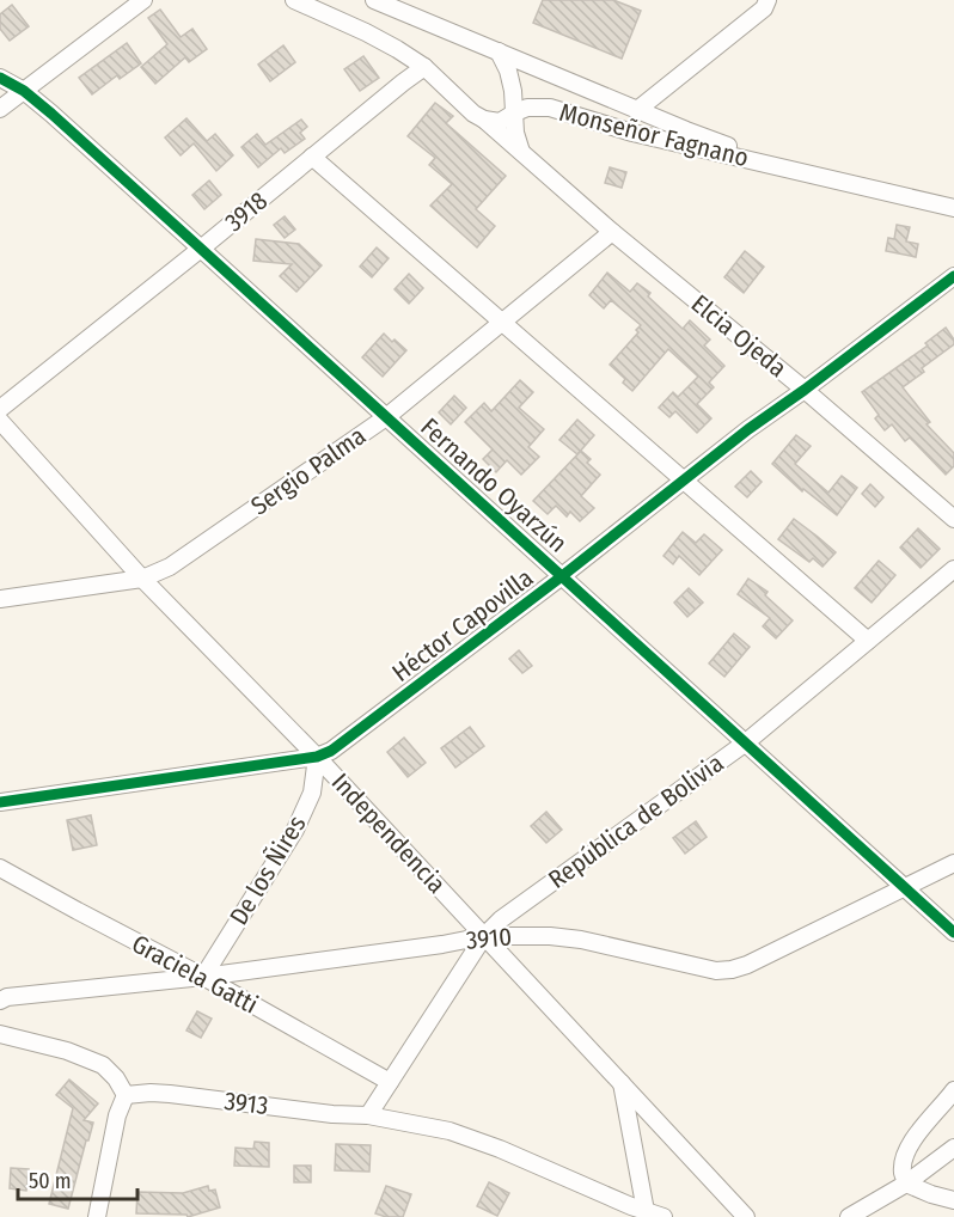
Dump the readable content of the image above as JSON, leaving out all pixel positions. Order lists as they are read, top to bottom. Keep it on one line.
{"streets":{"street":["Monseñor Fagnano","3918","Elcia Ojeda","Sergio Palma","Fernando Oyarzún","Héctor Capovilla","República de Bolivia","Independencia","De los Ñires","3910","Graciela Gatti","3913"]},"crossings":[["Monseñor Fagnano","Elcia Ojeda"],["3918","Fernando Oyarzún"],["Elcia Ojeda","Sergio Palma"],["Elcia Ojeda","Héctor Capovilla"],["Sergio Palma","Fernando Oyarzún"],["Sergio Palma","Independencia"],["Fernando Oyarzún","Héctor Capovilla"],["Fernando Oyarzún","República de Bolivia"],["Fernando Oyarzún","3910"],["Héctor Capovilla","Independencia"],["Héctor Capovilla","De los Ñires"],["República de Bolivia","Independencia"],["República de Bolivia","3910"],["República de Bolivia","Graciela Gatti"],["República de Bolivia","3913"],["Independencia","De los Ñires"],["Independencia","3910"],["De los Ñires","3910"],["De los Ñires","Graciela Gatti"],["3910","Graciela Gatti"]],"scale_bar":"50 m"}
